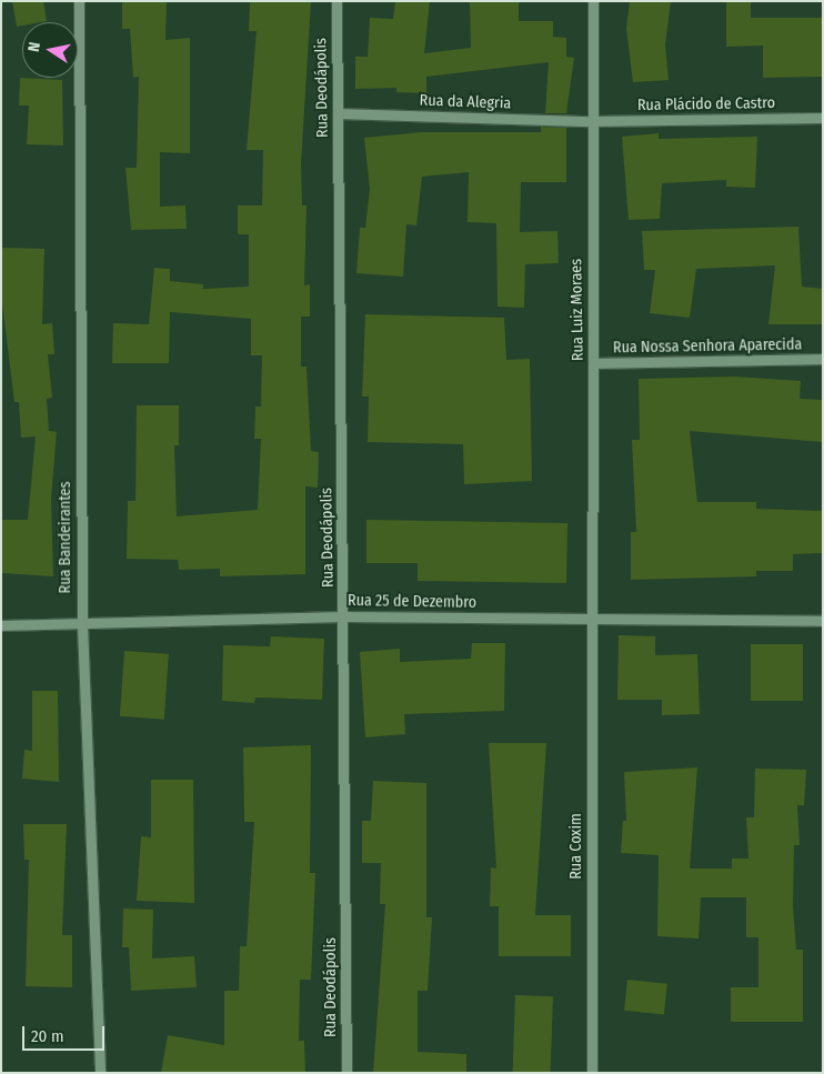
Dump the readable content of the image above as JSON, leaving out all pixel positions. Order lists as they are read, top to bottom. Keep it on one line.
{"streets":{"street":["Rua Deodápolis","Rua da Alegria","Rua Plácido de Castro","Rua Luiz Moraes","Rua Nossa Senhora Aparecida","Rua Bandeirantes","Rua 25 de Dezembro","Rua Coxim"]},"crossings":[["Rua Deodápolis","Rua da Alegria"],["Rua Deodápolis","Rua 25 de Dezembro"],["Rua da Alegria","Rua Plácido de Castro"],["Rua da Alegria","Rua Luiz Moraes"],["Rua Plácido de Castro","Rua Luiz Moraes"],["Rua Luiz Moraes","Rua Nossa Senhora Aparecida"],["Rua Luiz Moraes","Rua 25 de Dezembro"],["Rua Luiz Moraes","Rua Coxim"],["Rua Bandeirantes","Rua 25 de Dezembro"],["Rua 25 de Dezembro","Rua Coxim"]],"scale_bar":"20 m","north":"left"}
